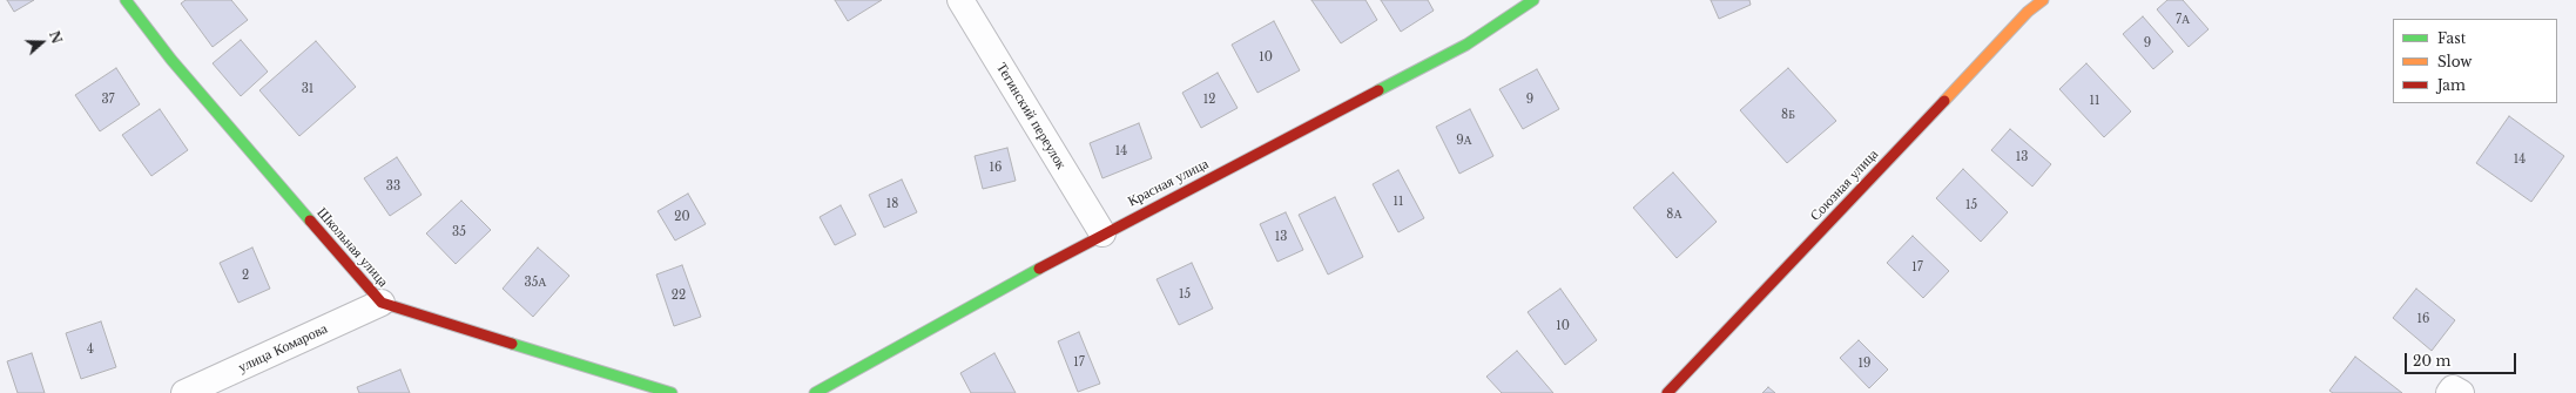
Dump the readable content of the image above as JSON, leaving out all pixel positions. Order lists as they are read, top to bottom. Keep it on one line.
{"streets":{"street":["Тегинский переулок","Красная улица","Союзная улица","Школьная улица","улица Комарова"]},"crossings":[["Тегинский переулок","Красная улица"],["Школьная улица","улица Комарова"]],"house_numbers":["7А","9","10","31","37","12","9","11","8Б","9А","14","13","14","16","33","11","18","15","8А","20","35","13","17","2","35А","15","22","16","10","4","17","19"],"legend":["Fast","Slow","Jam"],"scale_bar":"20 m","north":"right"}
